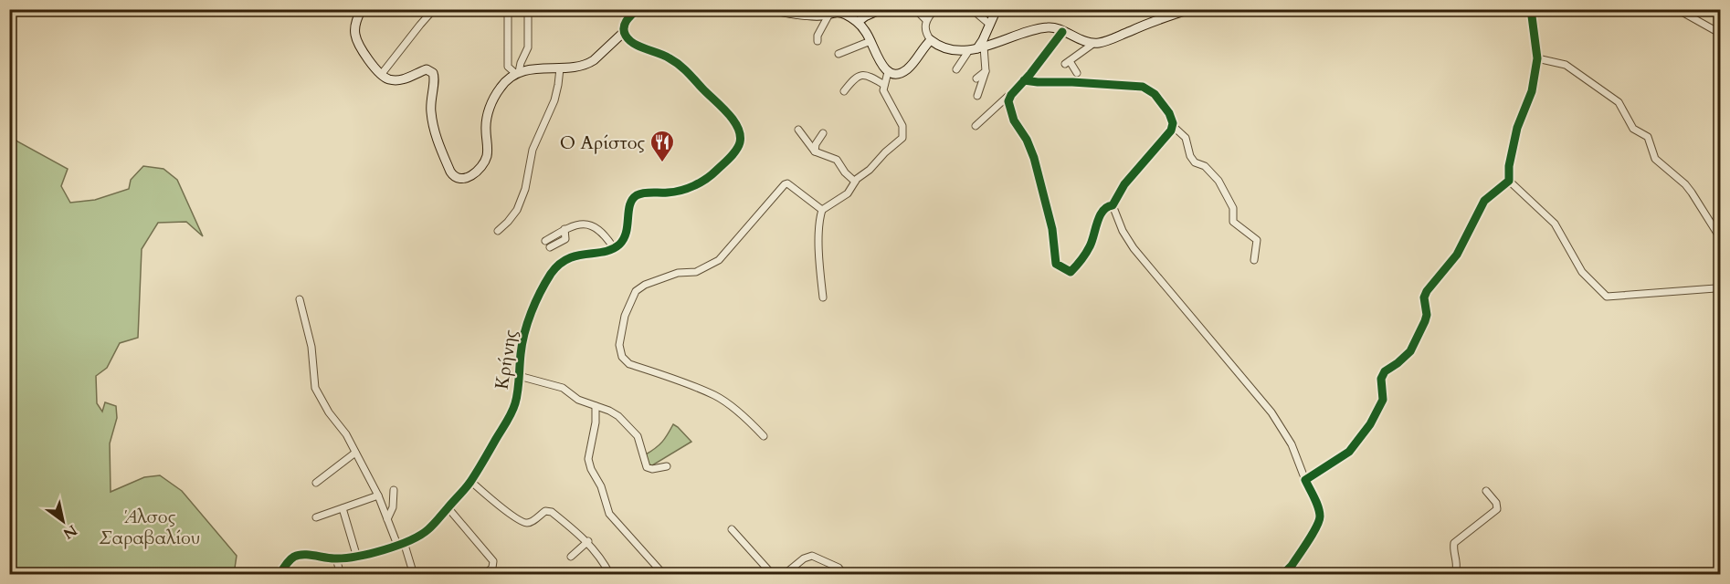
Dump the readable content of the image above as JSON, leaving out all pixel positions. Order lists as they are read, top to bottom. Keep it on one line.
{"streets":{"street":["Κρήνης"]},"parks":["Άλσος Σαραβαλίου"],"places":{"restaurant":["Ο Αρίστος"]},"north":"bottom right"}
